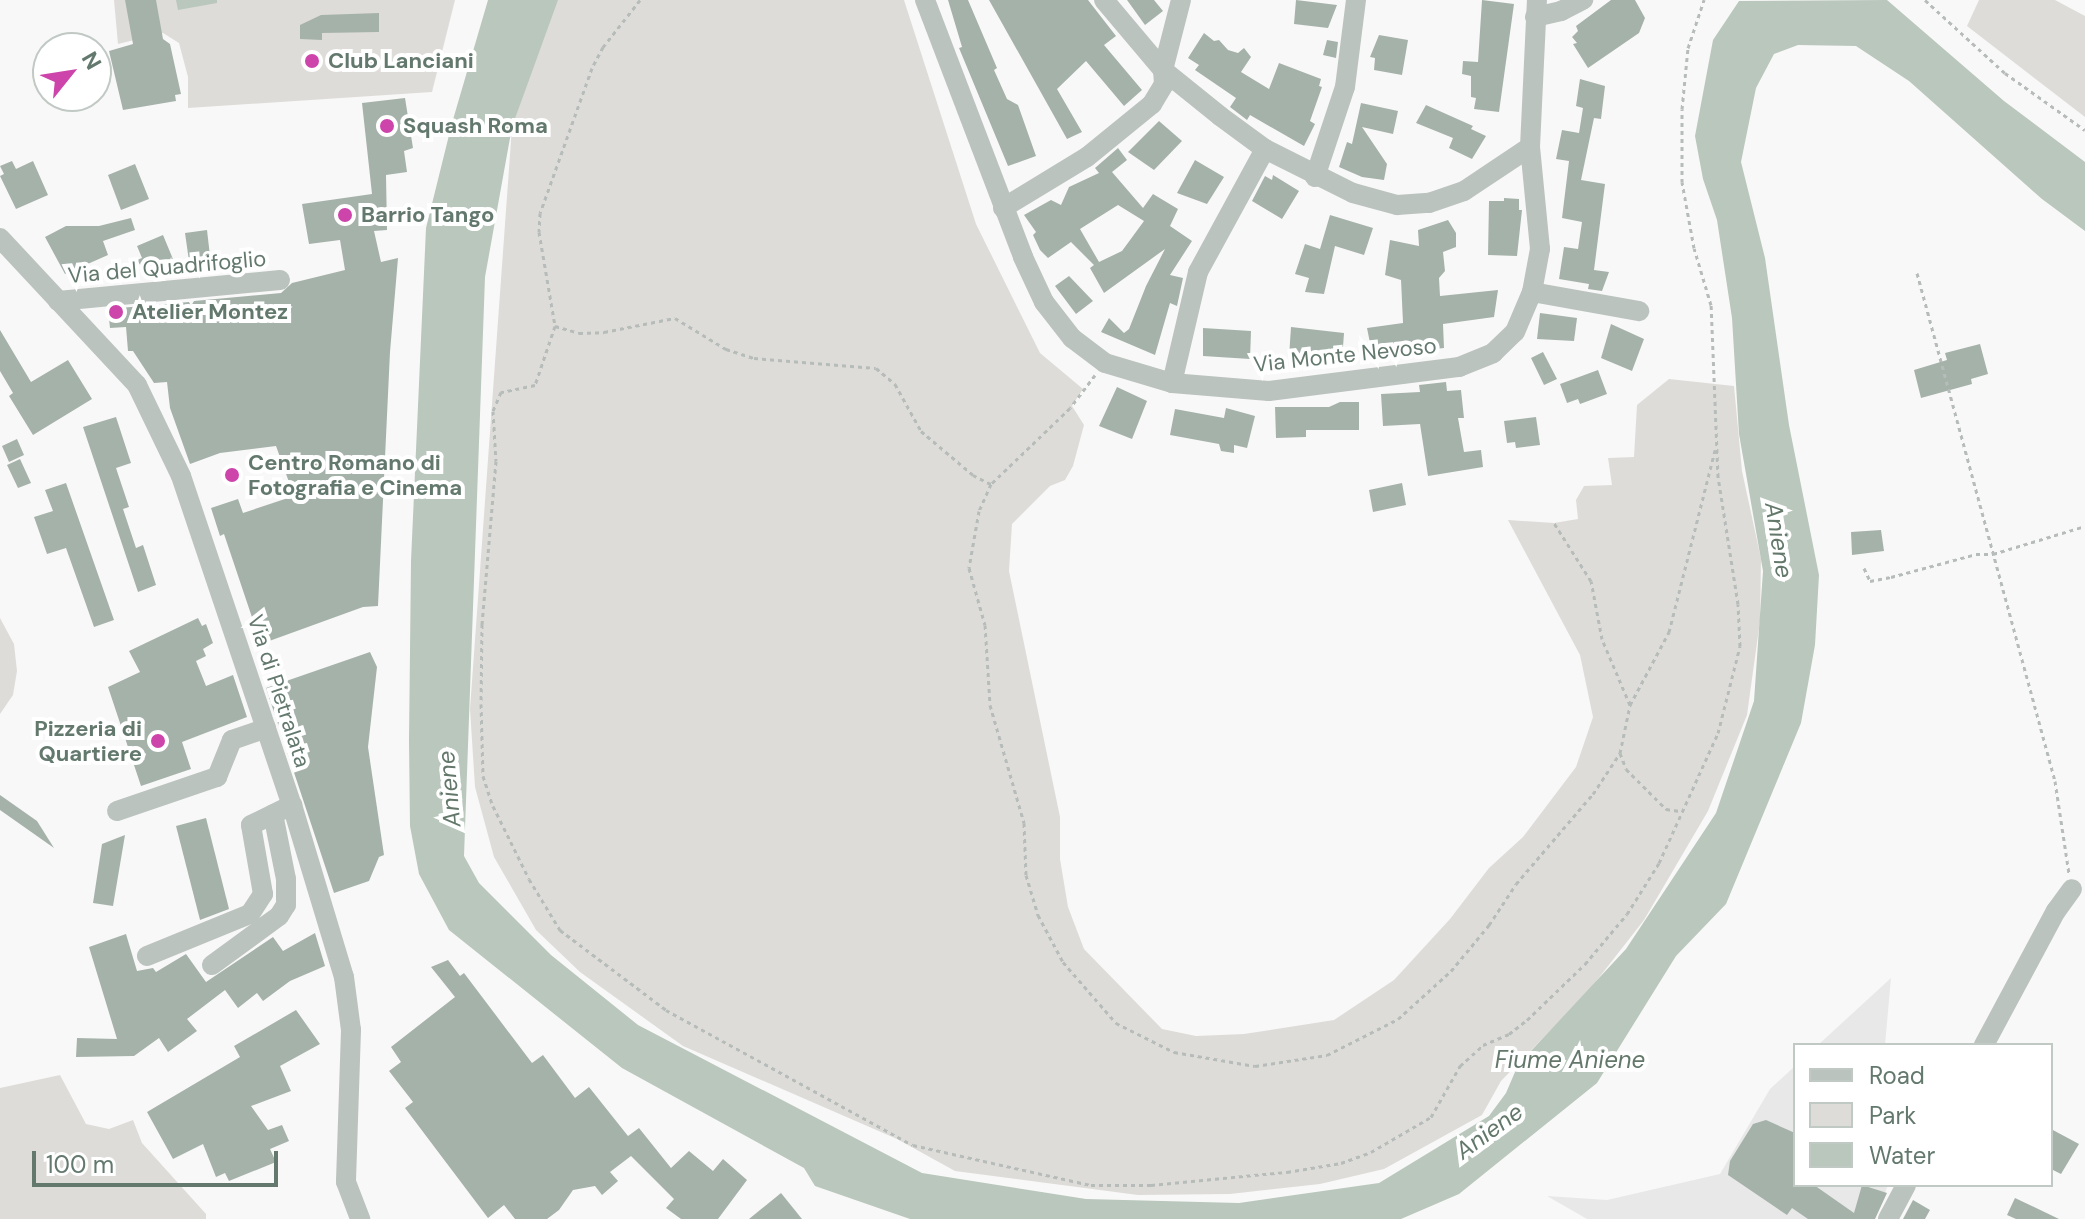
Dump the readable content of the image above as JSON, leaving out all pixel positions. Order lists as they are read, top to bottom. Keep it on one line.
{"streets":{"street":["Via del Quadrifoglio","Via Monte Nevoso","Via di Pietralata"]},"crossings":[["Via del Quadrifoglio","Via di Pietralata"]],"water":["Aniene","Fiume Aniene"],"places":["Club Lanciani","Squash Roma","Barrio Tango","Atelier Montez","Centro Romano di Fotografia e Cinema","Pizzeria di Quartiere"],"legend":["Road","Park","Water"],"scale_bar":"100 m","north":"top right"}
